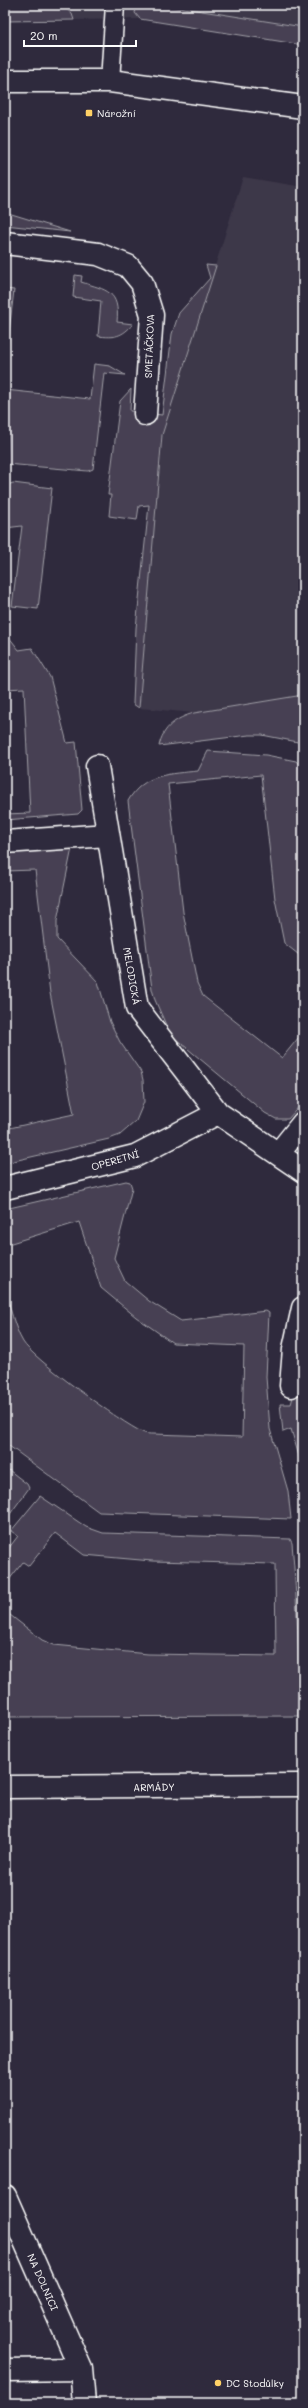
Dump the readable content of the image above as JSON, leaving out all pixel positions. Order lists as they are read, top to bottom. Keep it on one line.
{"streets":{"street":["SMETÁČKOVA","MELODICKÁ","OPERETNÍ","ARMÁDY","NA DOLNICI"]},"crossings":[["MELODICKÁ","OPERETNÍ"]],"places":{"transit":["Nárožní"],"other":["DC Stodůlky"]},"scale_bar":"20 m"}
